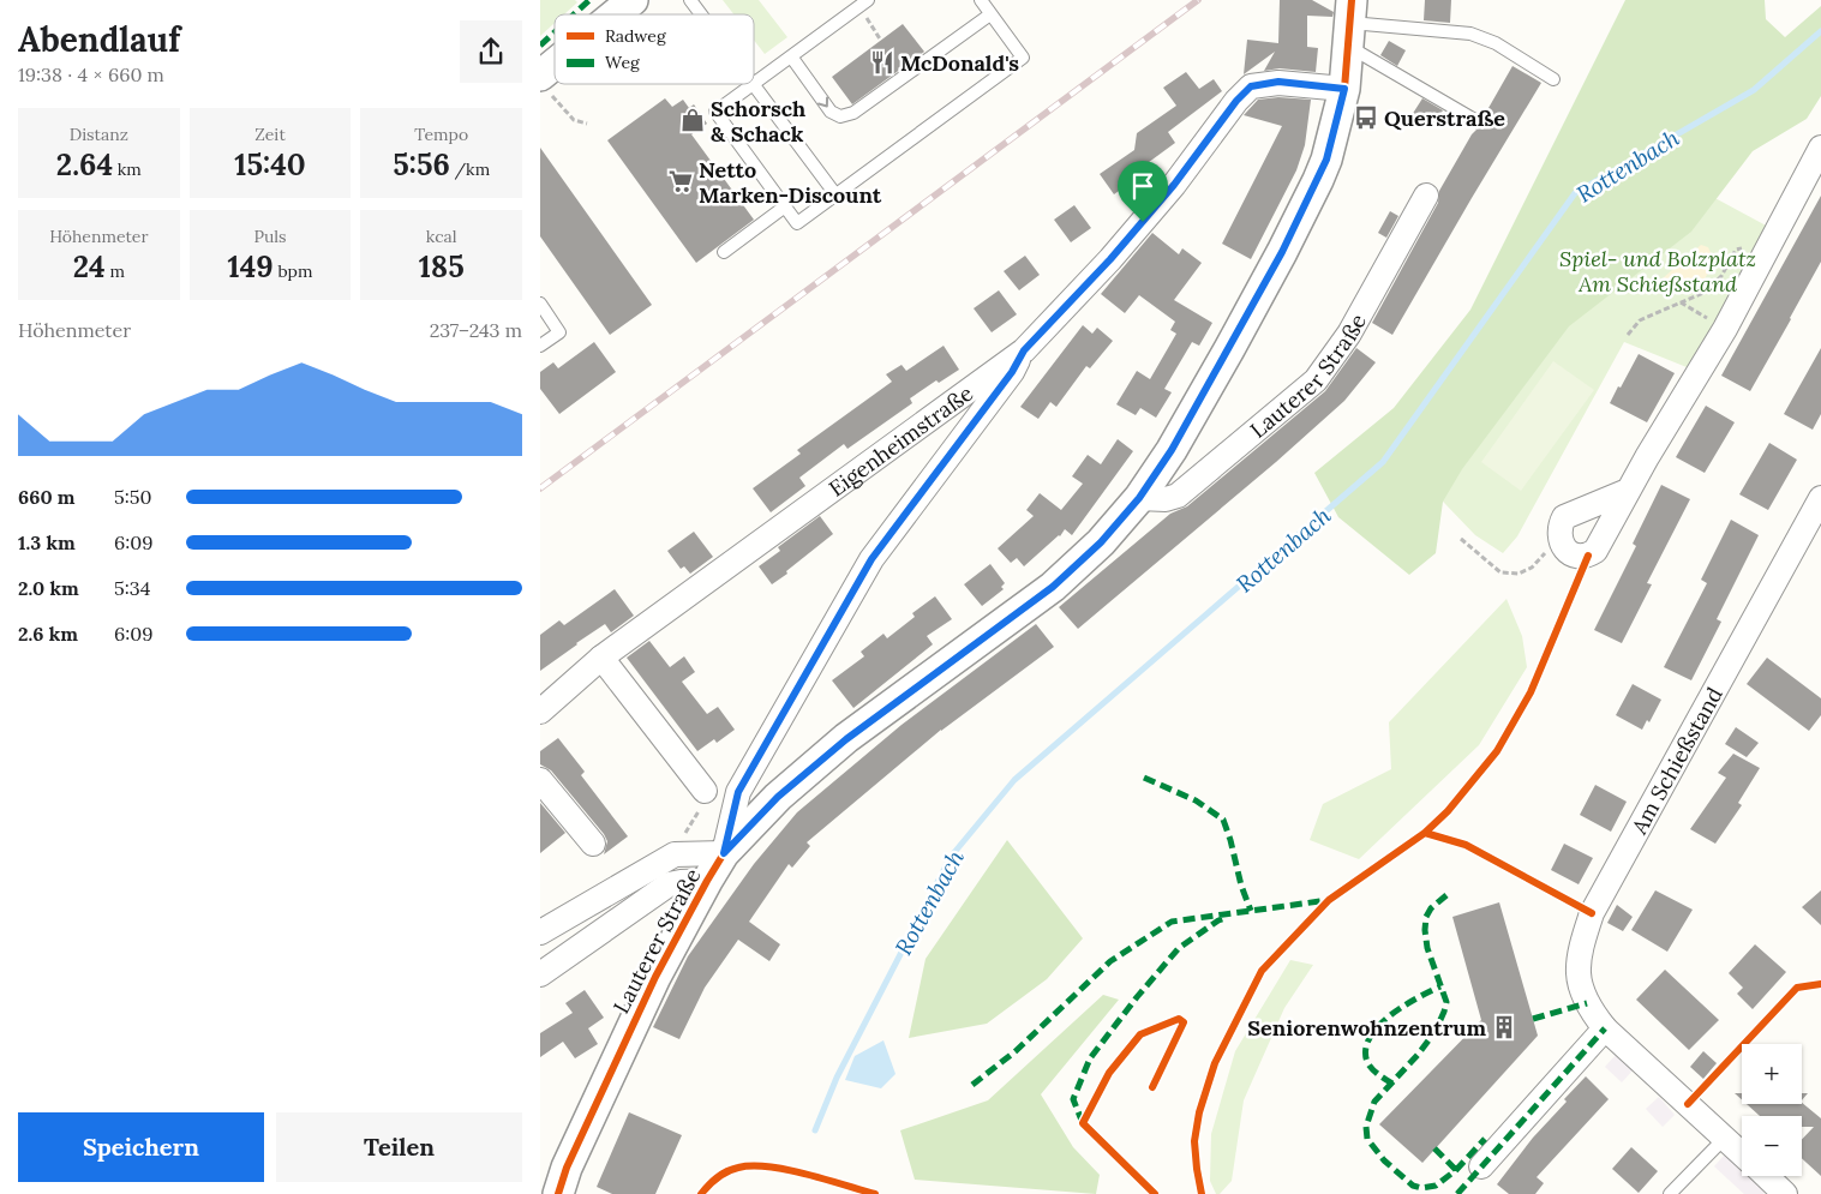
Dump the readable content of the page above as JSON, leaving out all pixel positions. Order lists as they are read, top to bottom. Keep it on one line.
{"streets":{"street":["Lauterer Straße","Eigenheimstraße","Am Schießstand"]},"crossings":[["Lauterer Straße","Eigenheimstraße"]],"water":["Rottenbach"],"parks":["Spiel- und Bolzplatz Am Schießstand"],"places":{"restaurant":["McDonald's"],"bus stop":["Querstraße"],"shop":["Schorsch & Schack"],"supermarket":["Netto Marken-Discount"],"building":["Seniorenwohnzentrum"]},"legend":["Radweg","Weg"],"page":{"heading":["Abendlauf","19:38 · 4 × 660 m"],"stats":[["Distanz","2.64 km"],["Zeit","15:40"],["Tempo","5:56 /km"],["Höhenmeter","24 m"],["Puls","149 bpm"],["kcal","185"]],"chart":["Höhenmeter","237–243 m"],"list":[{"name":"660 m","note":"5:50"},{"name":"1.3 km","note":"6:09"},{"name":"2.0 km","note":"5:34"},{"name":"2.6 km","note":"6:09"}],"map_buttons":["+","−"],"buttons":["Speichern","Teilen"]}}
